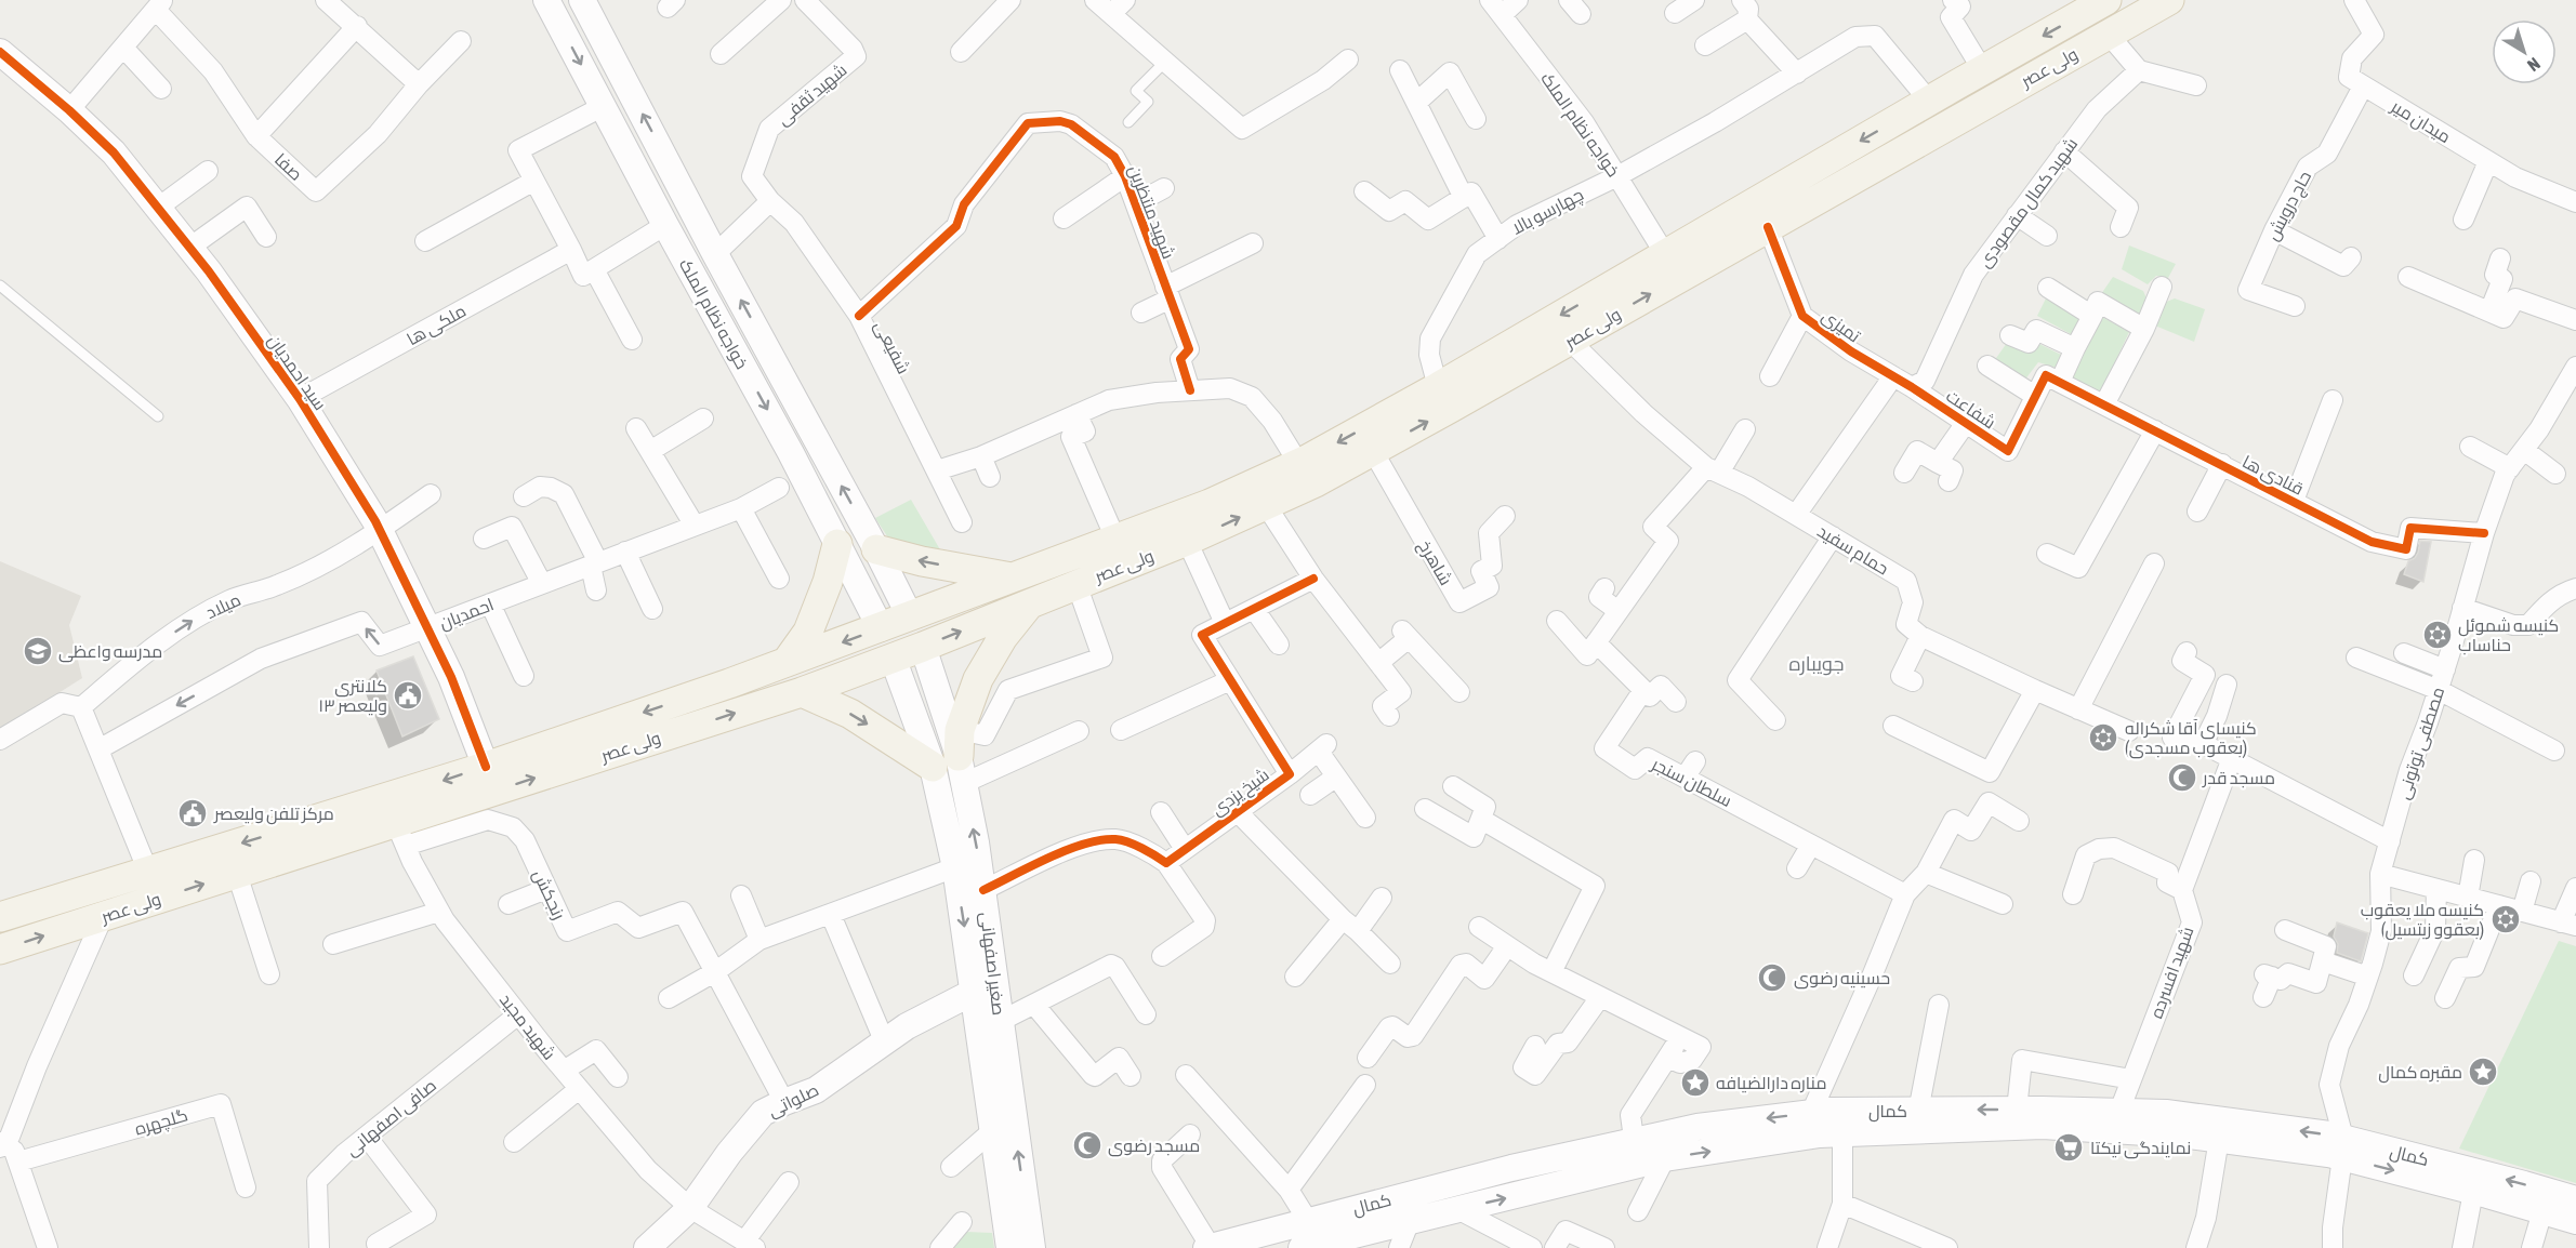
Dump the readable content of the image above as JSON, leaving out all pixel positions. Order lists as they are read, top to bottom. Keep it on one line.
{"streets":{"main road":["ولی عصر","خواجه نظام الملک","سید احمدیان","صغیر اصفهانی","صلواتی","کمال"],"street":["شهید ثقفی","میدان میر","صفا","شهید کمال مقصودی","حاج درویش","چهارسو بالا","شهید منتظرین","ملکی ها","تمیزی","شفیعی","شفاعت","قنادی ها","حمام سفید","شاهرخ","میلاد","احمدیان","مصطفی توتونی","سلطان سنجر","شیخ یزدی","رنجکش","شهید افسرده","شهید مجید","صافی اصفهانی","گلچهره"]},"crossings":[["ولی عصر","خواجه نظام الملک"],["ولی عصر","چهارسو بالا"],["ولی عصر","تمیزی"],["ولی عصر","سید احمدیان"],["ولی عصر","حمام سفید"],["ولی عصر","شاهرخ"],["ولی عصر","رنجکش"],["ولی عصر","صغیر اصفهانی"],["ولی عصر","شهید مجید"],["شهید ثقفی","شفیعی"],["میدان میر","حاج درویش"],["خواجه نظام الملک","چهارسو بالا"],["شهید کمال مقصودی","تمیزی"],["شهید کمال مقصودی","شفاعت"],["شهید منتظرین","شفیعی"],["ملکی ها","سید احمدیان"],["تمیزی","شفاعت"],["سید احمدیان","میلاد"],["سید احمدیان","احمدیان"],["شفاعت","قنادی ها"],["قنادی ها","مصطفی توتونی"],["مصطفی توتونی","کمال"],["رنجکش","شهید مجید"],["رنجکش","صلواتی"],["صغیر اصفهانی","صلواتی"],["شهید افسرده","کمال"],["شهید مجید","صلواتی"],["شهید مجید","صافی اصفهانی"]],"one_way":["میلاد","احمدیان"],"districts":["جویباره"],"places":{"synagogue":["کنیسه شموئل حناساب","کنیسای آقا شکراله (یعقوب مسجدی)","کنیسه ملا یعقوب (یعقوو زیتسیل)"],"school or university":["مدرسه واعظی"],"public building":["کلانتری ۱۳ ولیعصر","مرکز تلفن ولیعصر"],"mosque":["مسجد قدر","حسینیه رضوی","مسجد رضوی"],"place":["مقبره کمال","مناره دارالضیافه"],"supermarket":["نمایندگی نیکتا"]},"north":"bottom right"}
